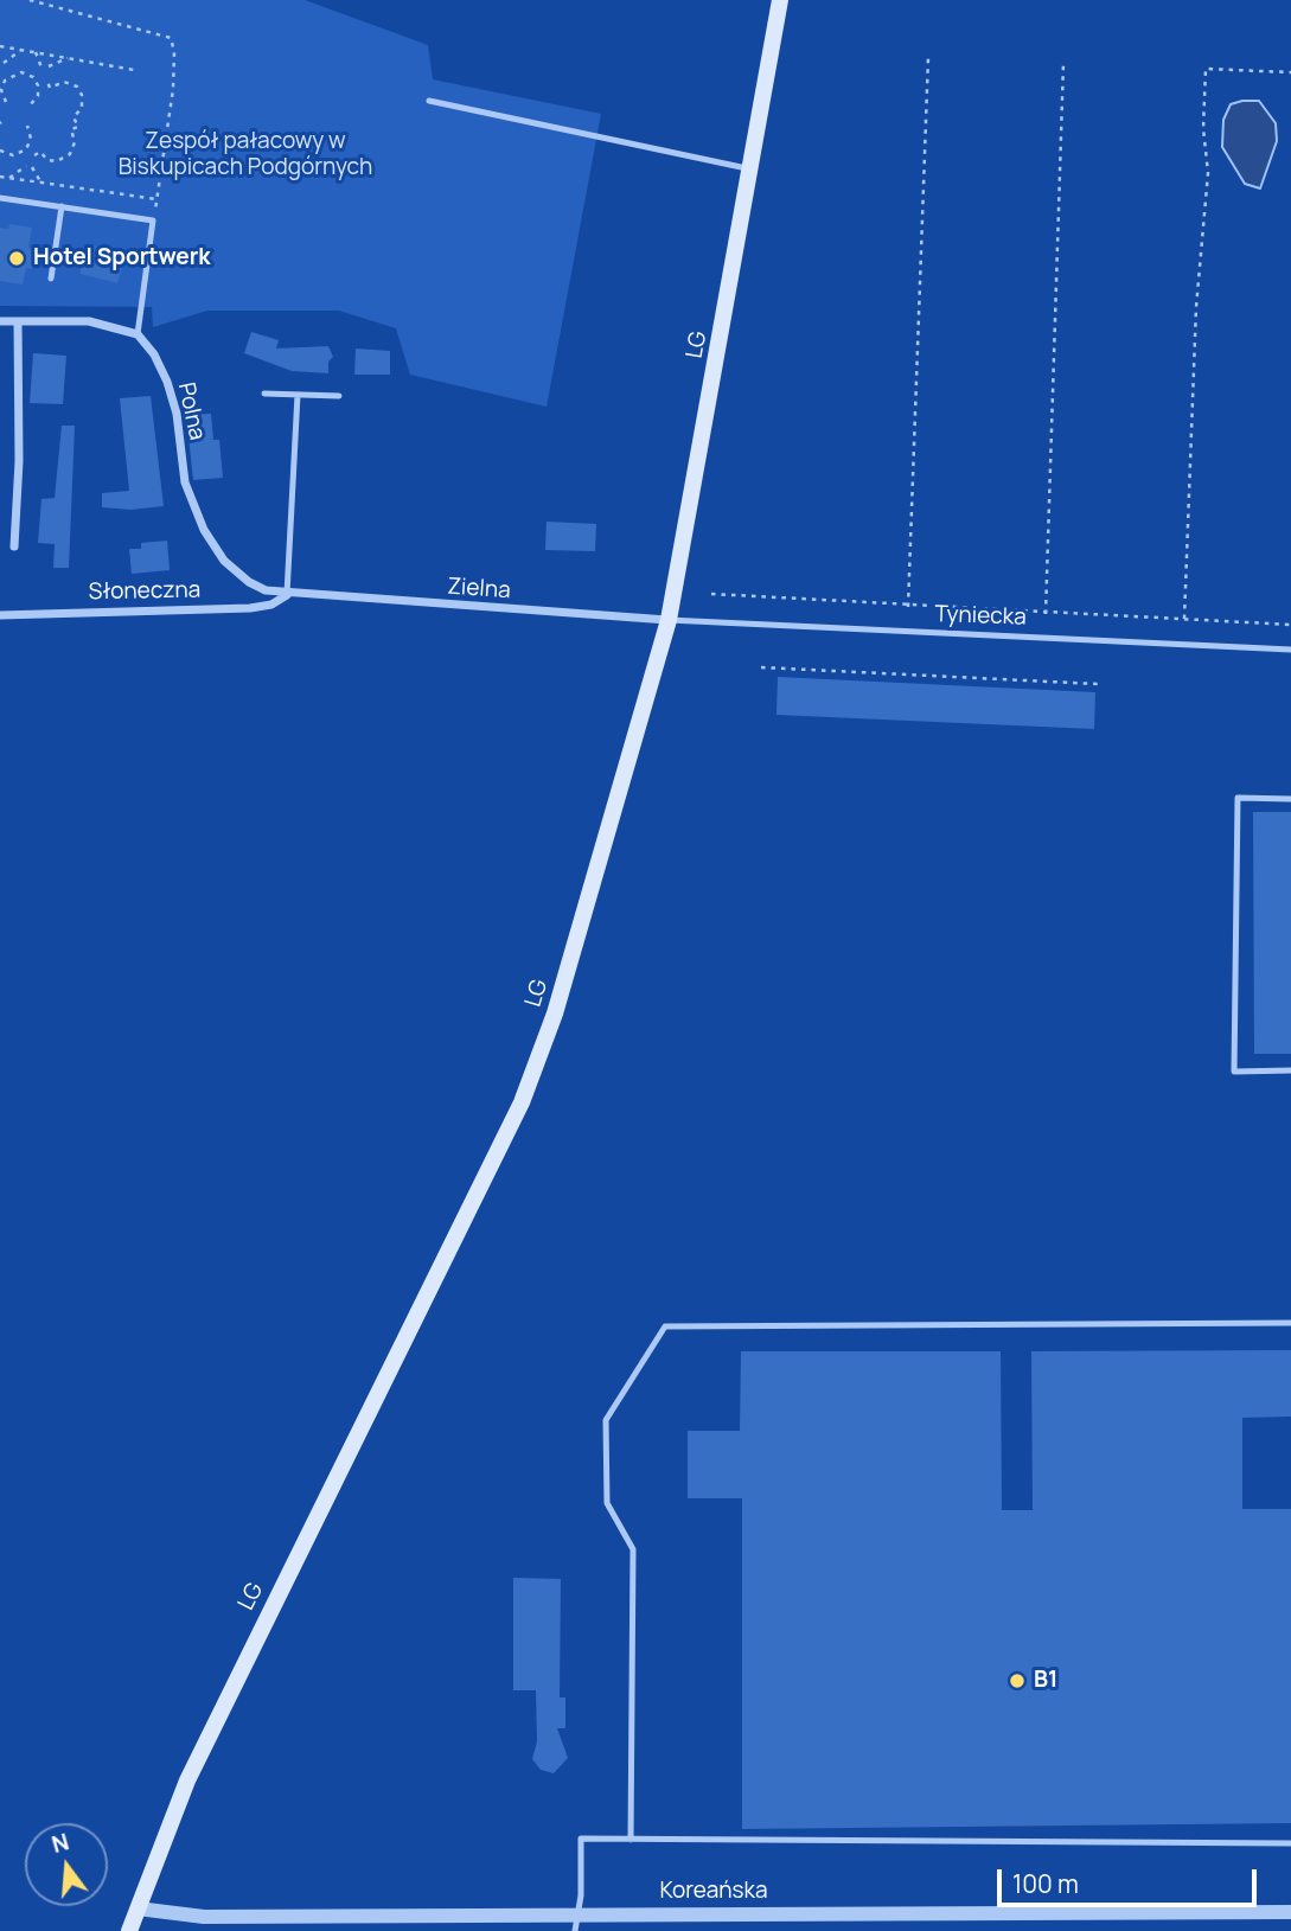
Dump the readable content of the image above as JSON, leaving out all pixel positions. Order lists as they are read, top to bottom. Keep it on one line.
{"streets":{"main road":["LG"],"street":["Polna","Zielna","Słoneczna","Koreańska"],"lane":["Tyniecka"]},"crossings":[["LG","Zielna"],["LG","Tyniecka"],["LG","Koreańska"],["Polna","Zielna"],["Polna","Słoneczna"],["Zielna","Słoneczna"],["Zielna","Tyniecka"]],"parks":["Zespół pałacowy w Biskupicach Podgórnych"],"places":["Hotel Sportwerk","B1"],"scale_bar":"100 m","north":"top"}
